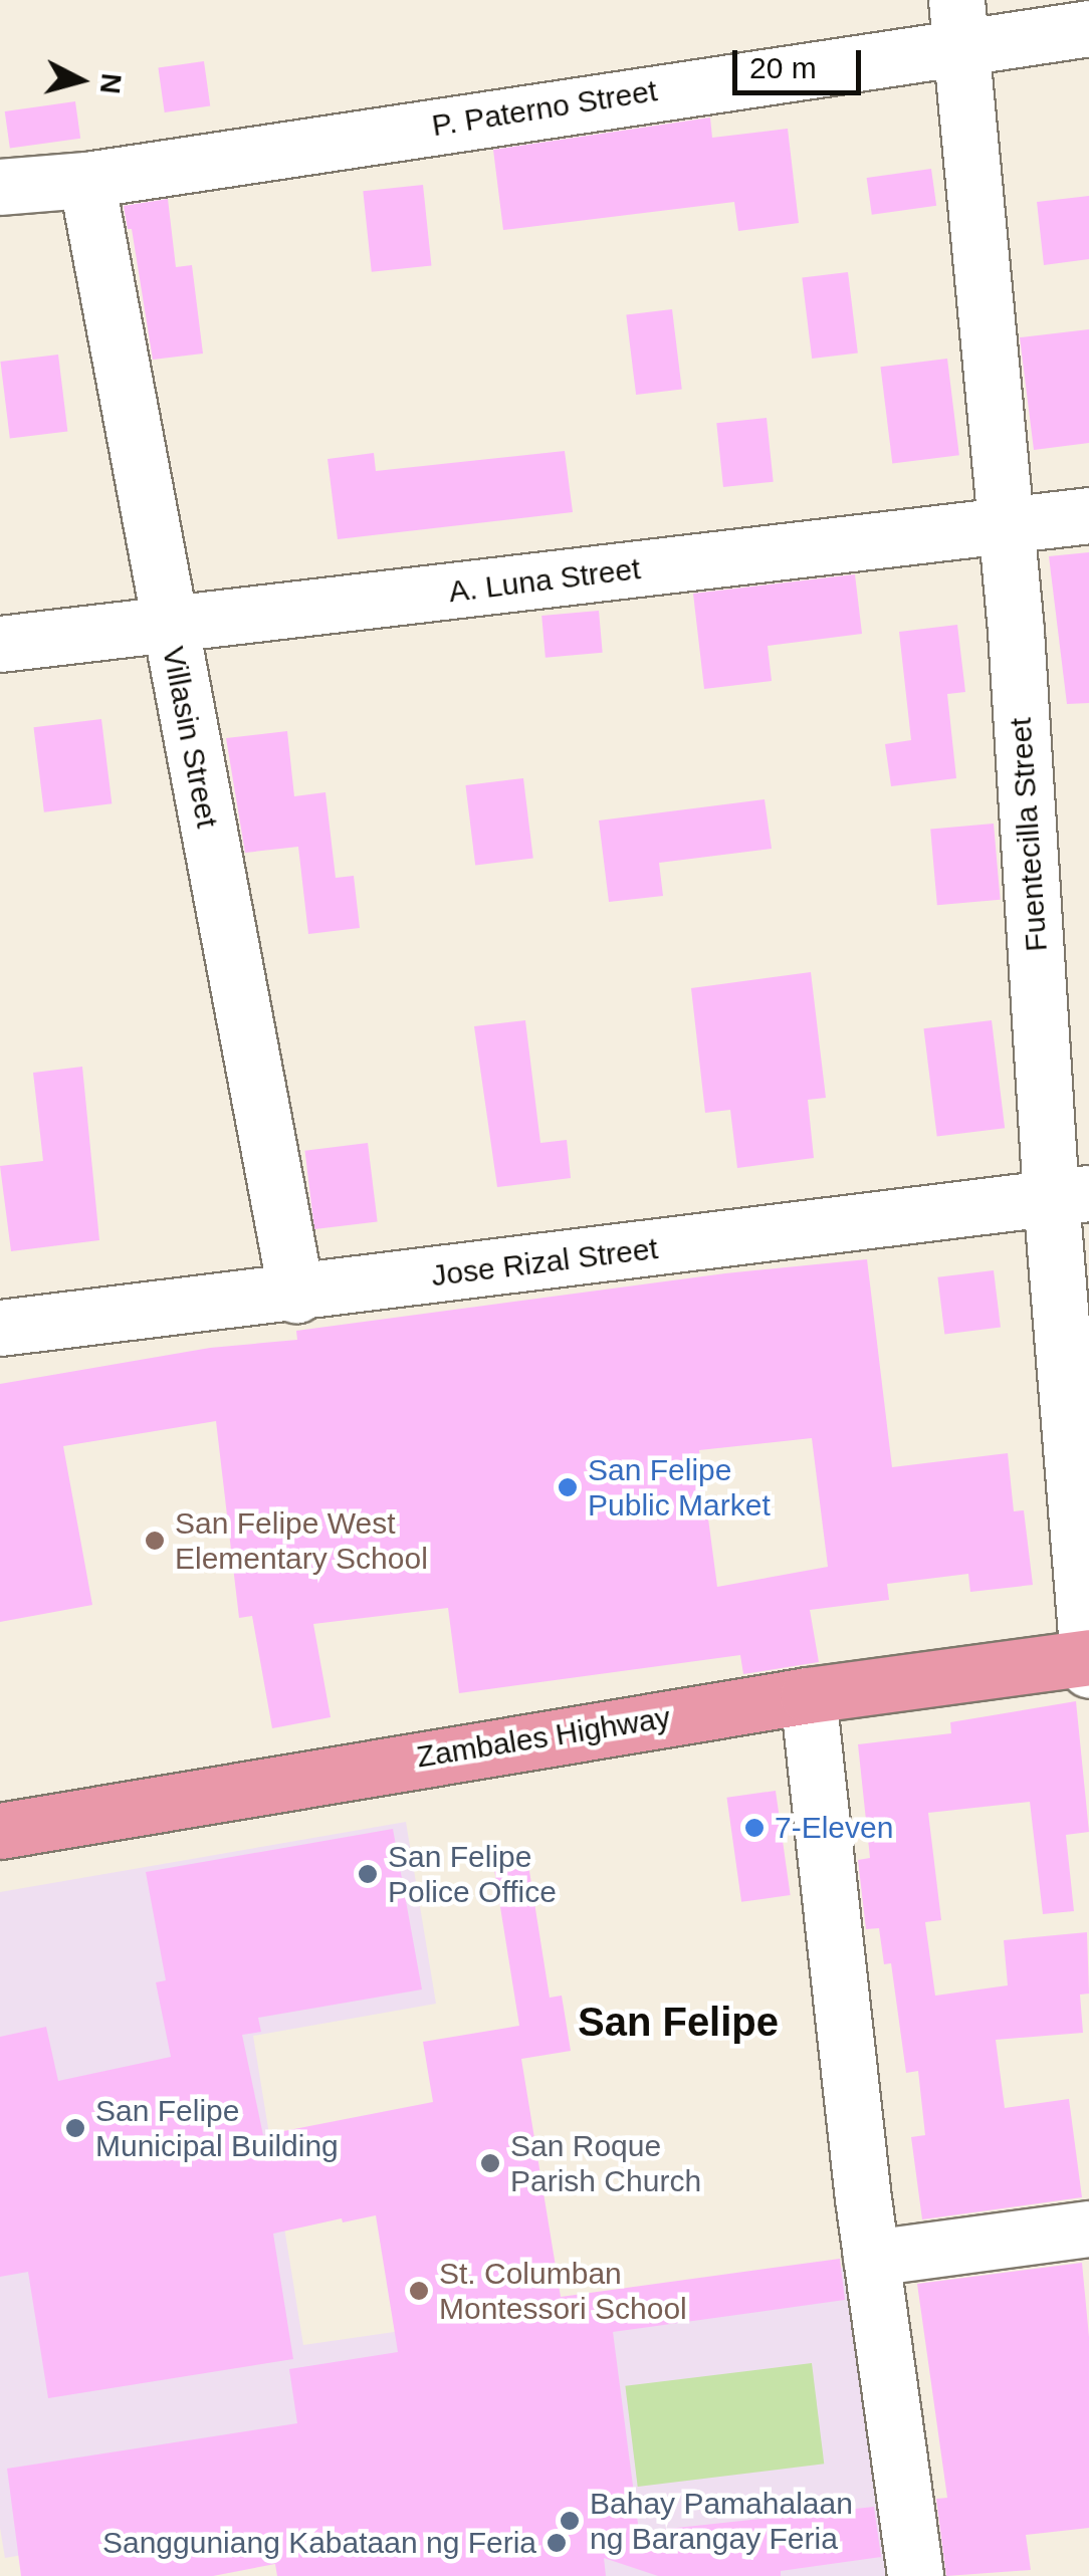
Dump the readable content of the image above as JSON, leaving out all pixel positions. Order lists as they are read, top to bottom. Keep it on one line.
{"streets":{"main road":["Zambales Highway"],"street":["P. Paterno Street","A. Luna Street","Villasin Street","Fuentecilla Street","Jose Rizal Street"]},"crossings":[["P. Paterno Street","Villasin Street"],["P. Paterno Street","Fuentecilla Street"],["A. Luna Street","Villasin Street"],["A. Luna Street","Fuentecilla Street"],["Villasin Street","Jose Rizal Street"],["Fuentecilla Street","Jose Rizal Street"],["Fuentecilla Street","Zambales Highway"]],"districts":["San Felipe"],"places":["San Felipe Public Market","San Felipe West Elementary School","7-Eleven","San Felipe Police Office","San Felipe Municipal Building","San Roque Parish Church","St. Columban Montessori School","Bahay Pamahalaan ng Barangay Feria","Sangguniang Kabataan ng Feria"],"scale_bar":"20 m","north":"right"}
